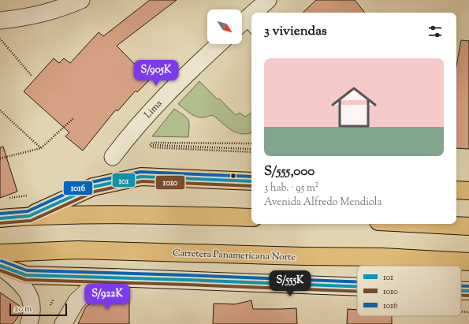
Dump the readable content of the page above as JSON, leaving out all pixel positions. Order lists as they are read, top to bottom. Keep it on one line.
{"streets":{"highway":["Carretera Panamericana Norte"],"street":["Lima"]},"lines":["transit line 1016","transit line 101","transit line 1010"],"legend":["101","1010","1016"],"scale_bar":"20 m","north":"bottom right","page":{"heading":"3 viviendas","list":[{"name":"S/555,000","note":"3 hab. · 95 m² · Avenida Alfredo Mendiola"}],"price":["S/905K","S/555K","S/922K"],"scale":"20 m"}}
